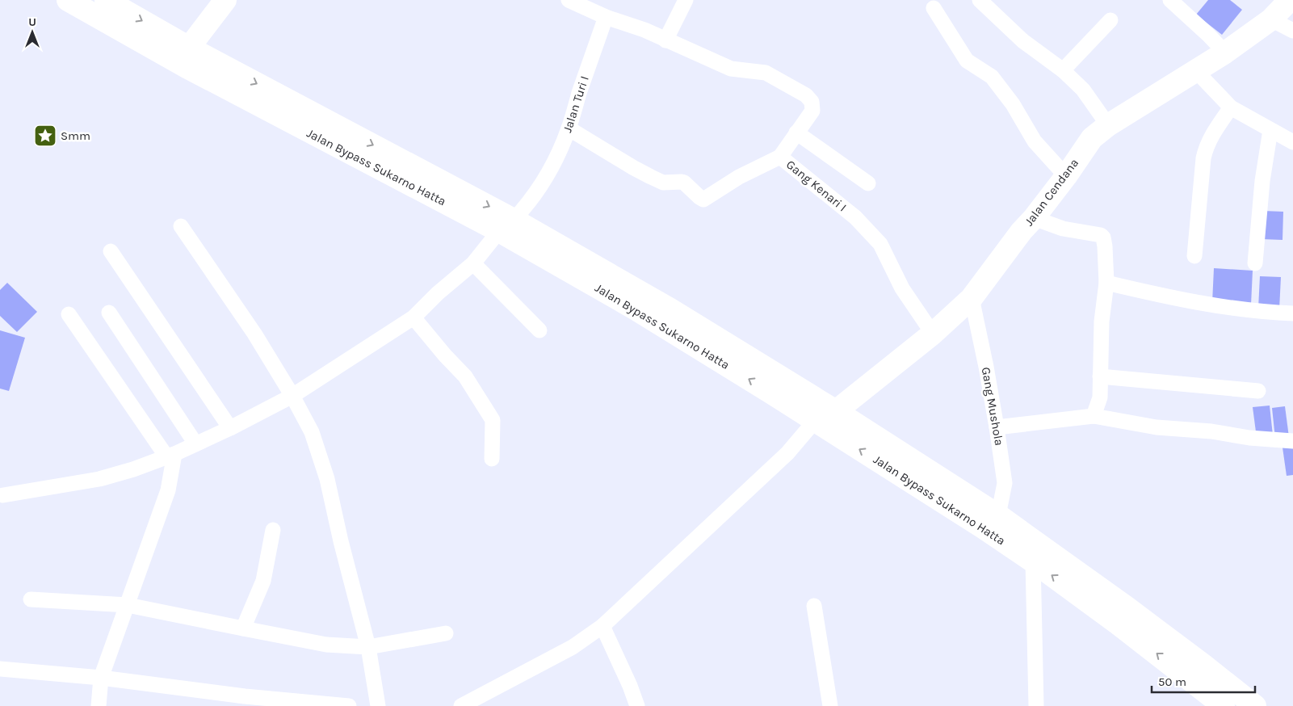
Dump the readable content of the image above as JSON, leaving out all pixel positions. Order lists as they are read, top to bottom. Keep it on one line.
{"streets":{"main road":["Jalan Bypass Sukarno Hatta","Jalan Cendana"],"street":["Jalan Turi I","Gang Kenari I","Gang Mushola"]},"crossings":[["Jalan Turi I","Jalan Bypass Sukarno Hatta"],["Jalan Turi I","Gang Kenari I"],["Jalan Bypass Sukarno Hatta","Jalan Cendana"],["Jalan Bypass Sukarno Hatta","Gang Mushola"],["Gang Kenari I","Jalan Cendana"],["Jalan Cendana","Gang Mushola"]],"places":{"place":["Smm"]},"scale_bar":"50 m","north":"top"}
